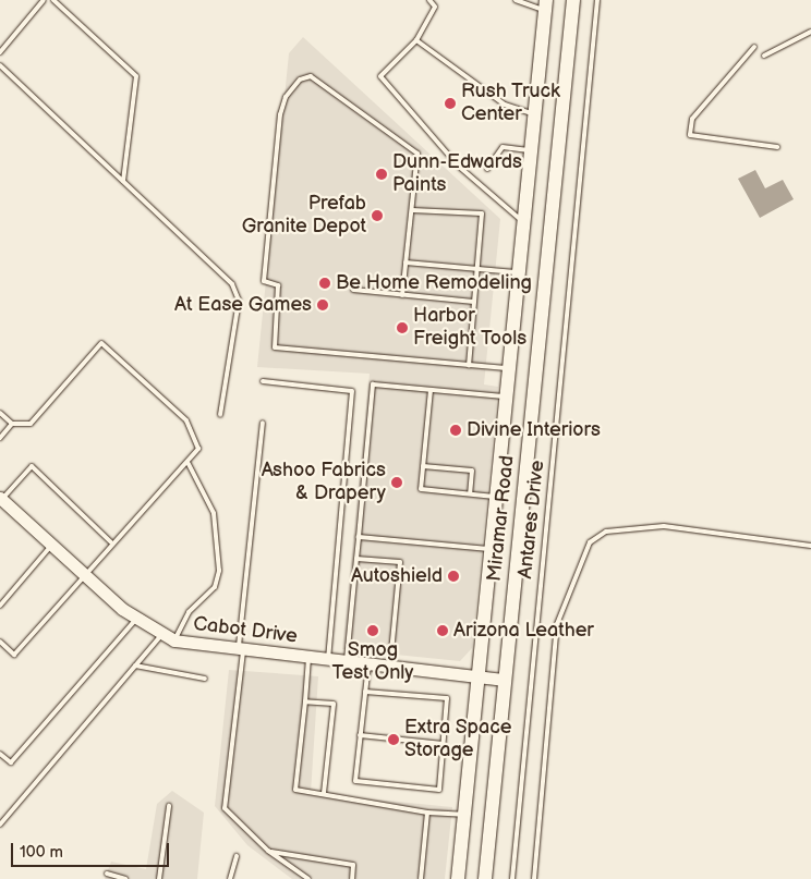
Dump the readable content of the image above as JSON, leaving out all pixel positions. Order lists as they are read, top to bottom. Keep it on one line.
{"streets":{"main road":["Miramar Road"],"street":["Cabot Drive"],"lane":["Antares Drive"]},"crossings":[["Miramar Road","Cabot Drive"]],"places":["Rush Truck Center","Dunn-Edwards Paints","Prefab Granite Depot","Be Home Remodeling","At Ease Games","Harbor Freight Tools","Divine Interiors","Ashoo Fabrics & Drapery","Autoshield","Smog Test Only","Arizona Leather","Extra Space Storage"],"scale_bar":"100 m"}
